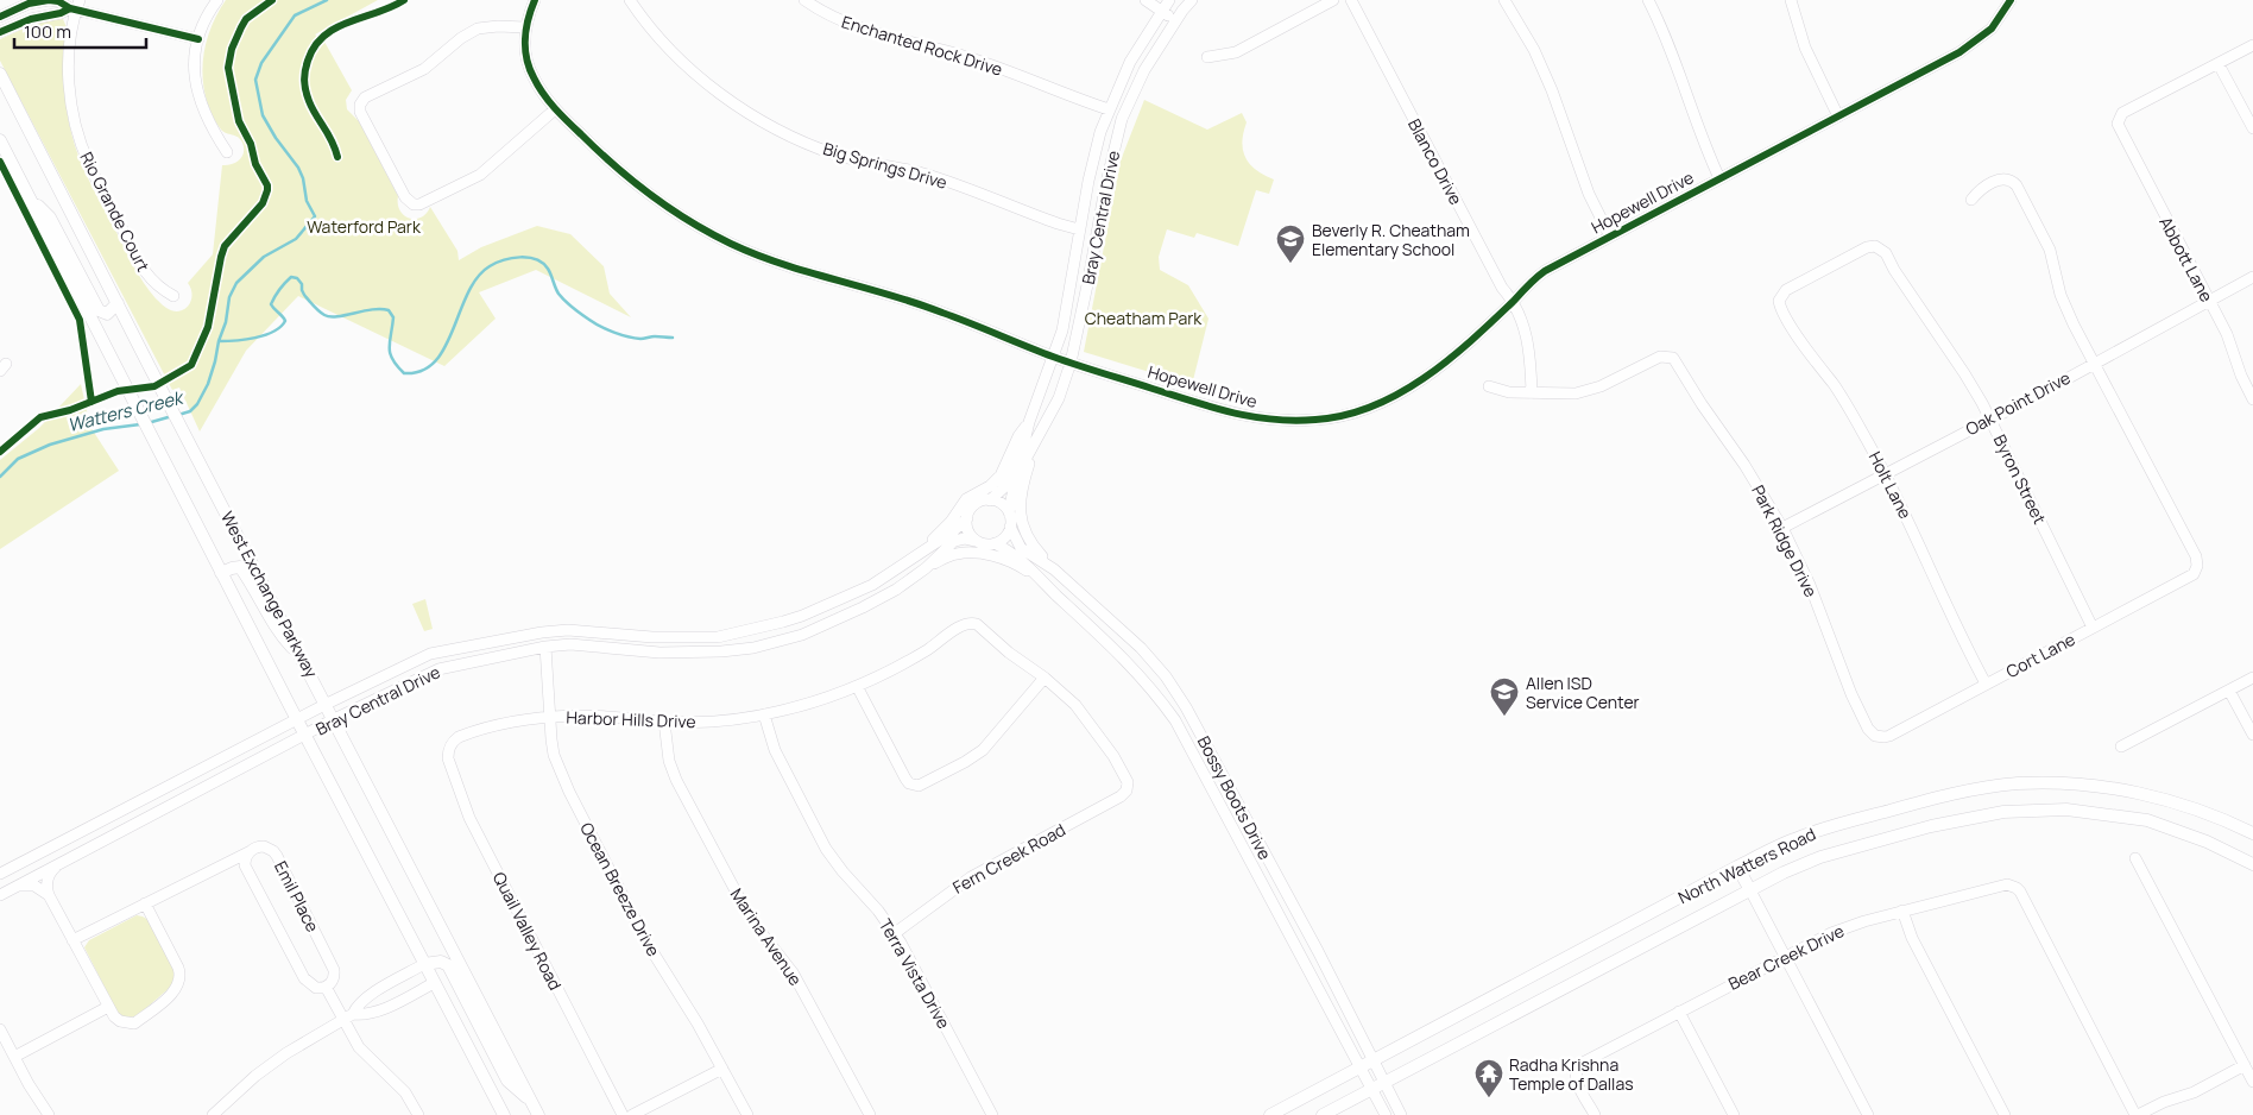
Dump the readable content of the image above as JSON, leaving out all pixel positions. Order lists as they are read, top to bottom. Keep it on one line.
{"streets":{"main road":["West Exchange Parkway","North Watters Road"],"street":["Enchanted Rock Drive","Blanco Drive","Big Springs Drive","Hopewell Drive","Rio Grande Court","Bray Central Drive","Abbott Lane","Oak Point Drive","Byron Street","Holt Lane","Park Ridge Drive","Cort Lane","Harbor Hills Drive","Bossy Boots Drive","Fern Creek Road","Ocean Breeze Drive","Emil Place","Quail Valley Road","Marina Avenue","Bear Creek Drive","Terra Vista Drive"]},"crossings":[["Enchanted Rock Drive","Bray Central Drive"],["Blanco Drive","Hopewell Drive"],["Blanco Drive","Park Ridge Drive"],["Big Springs Drive","Bray Central Drive"],["Hopewell Drive","Bray Central Drive"],["Bray Central Drive","West Exchange Parkway"],["Bray Central Drive","Bossy Boots Drive"],["Bray Central Drive","Ocean Breeze Drive"],["Abbott Lane","Oak Point Drive"],["Oak Point Drive","Byron Street"],["Oak Point Drive","Holt Lane"],["Oak Point Drive","Park Ridge Drive"],["Oak Point Drive","Cort Lane"],["Byron Street","Holt Lane"],["Byron Street","Cort Lane"],["Holt Lane","Cort Lane"],["Park Ridge Drive","Cort Lane"],["Harbor Hills Drive","Fern Creek Road"],["Harbor Hills Drive","Ocean Breeze Drive"],["Harbor Hills Drive","Quail Valley Road"],["Harbor Hills Drive","Marina Avenue"],["Harbor Hills Drive","Terra Vista Drive"],["Bossy Boots Drive","North Watters Road"],["Fern Creek Road","Terra Vista Drive"]],"water":["Watters Creek"],"parks":["Waterford Park","Cheatham Park"],"places":{"school or university":["Beverly R. Cheatham Elementary School","Allen ISD Service Center"],"temple":["Radha Krishna Temple of Dallas"]},"scale_bar":"100 m"}
